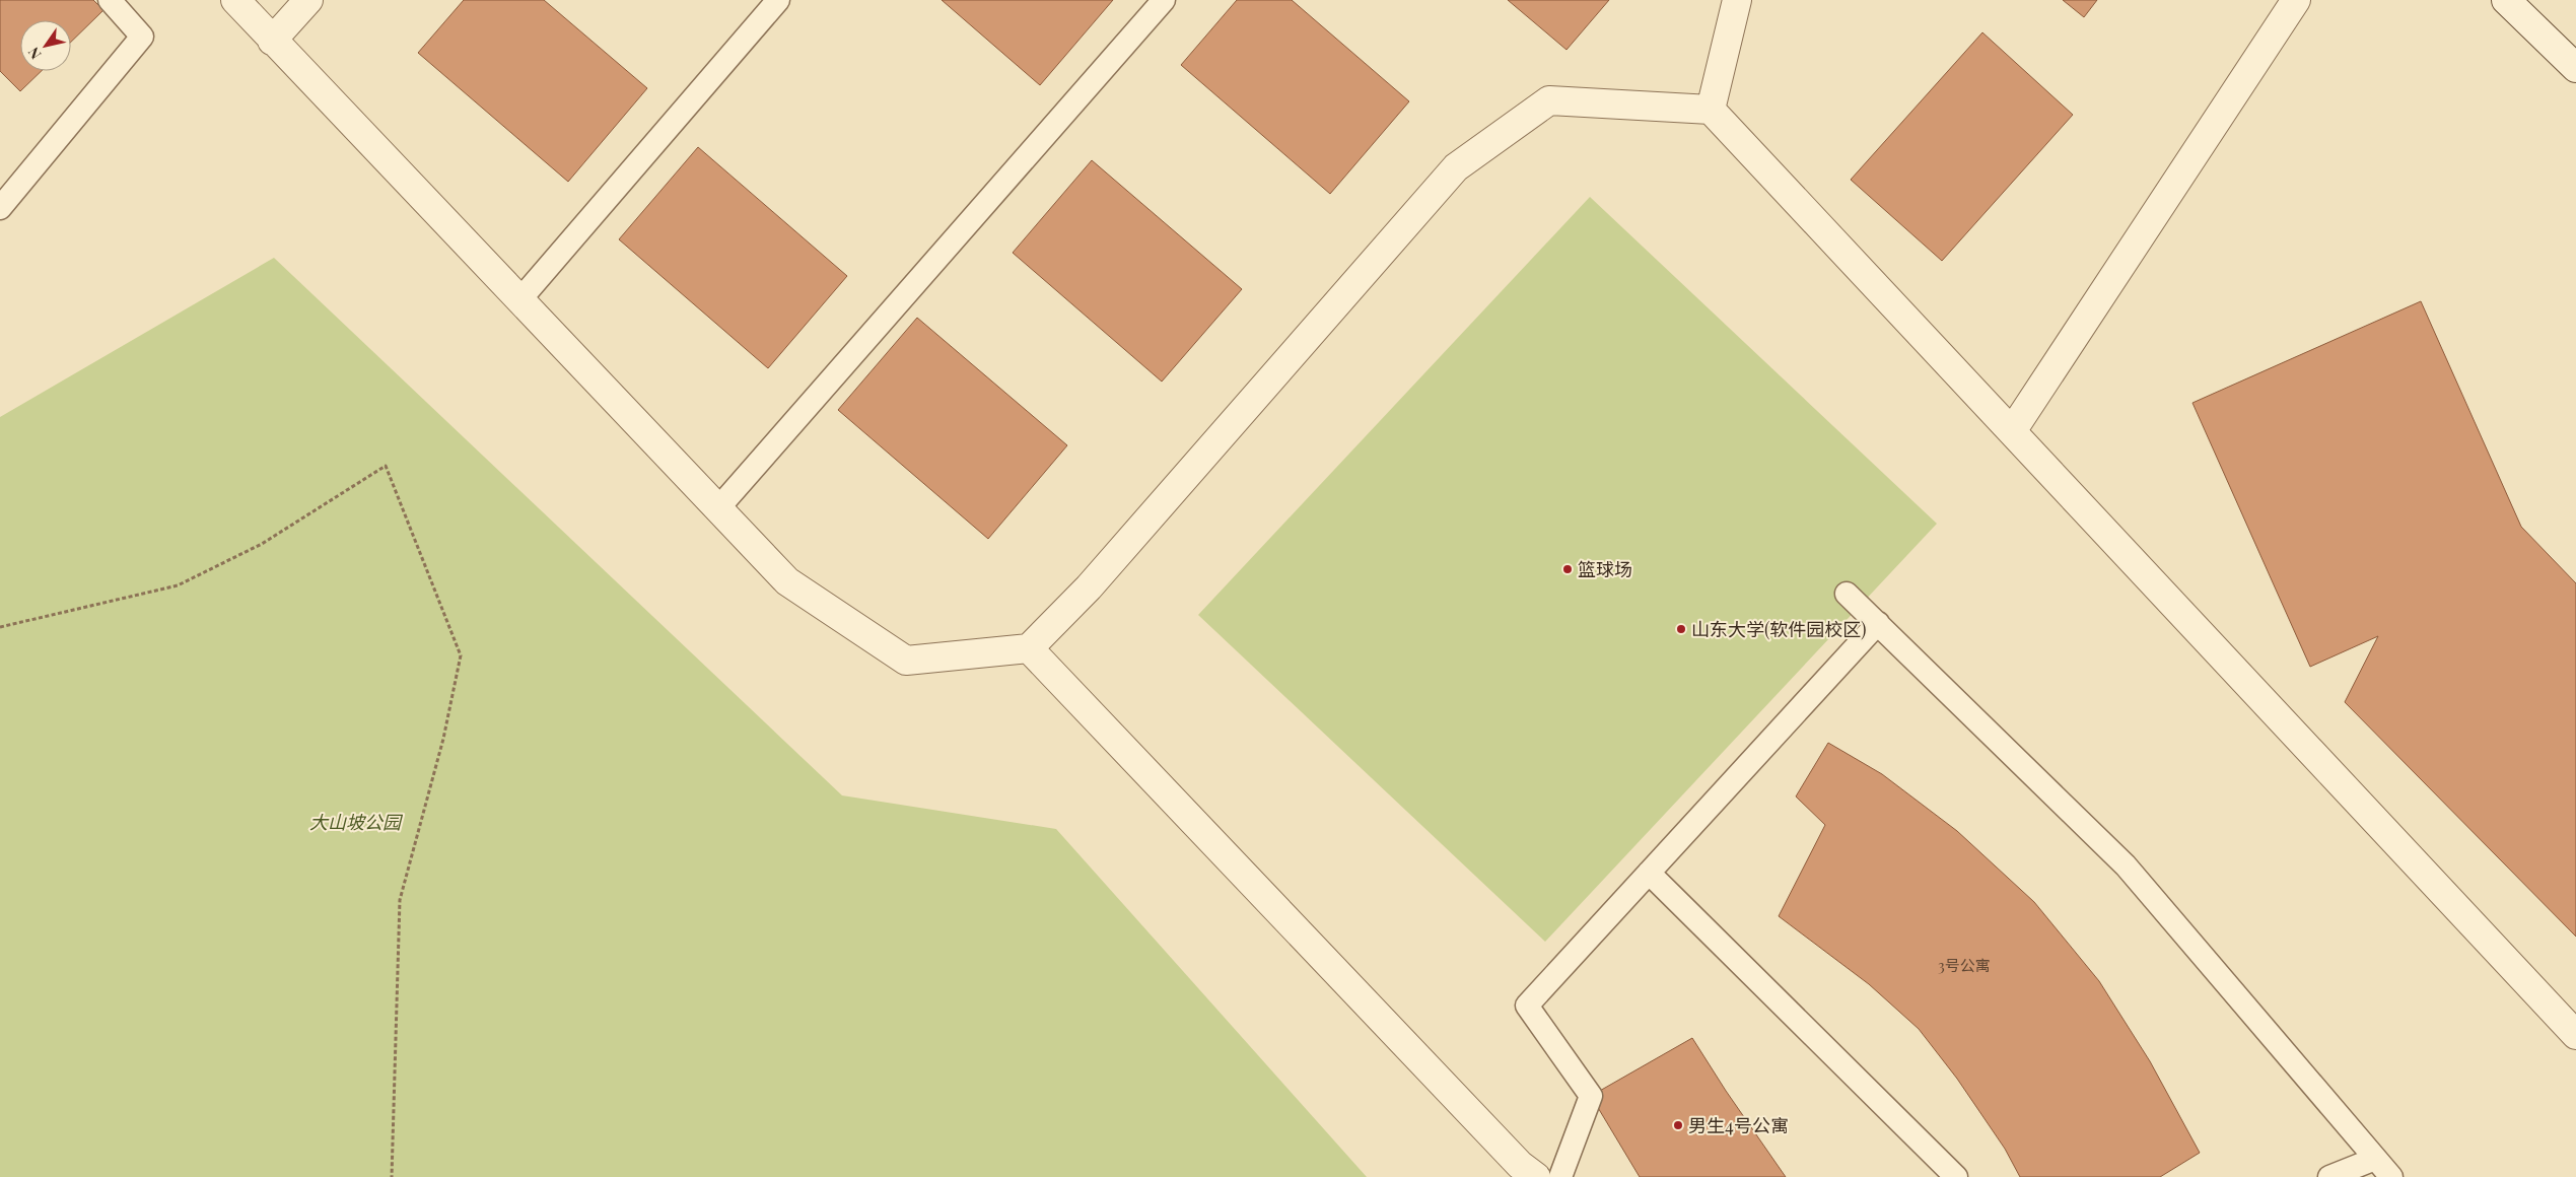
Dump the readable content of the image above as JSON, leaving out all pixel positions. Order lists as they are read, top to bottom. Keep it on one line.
{"parks":["大山坡公园"],"places":["篮球场","山东大学(软件园校区)","男生4号公寓"],"house_numbers":["3号公寓"],"north":"bottom left"}
